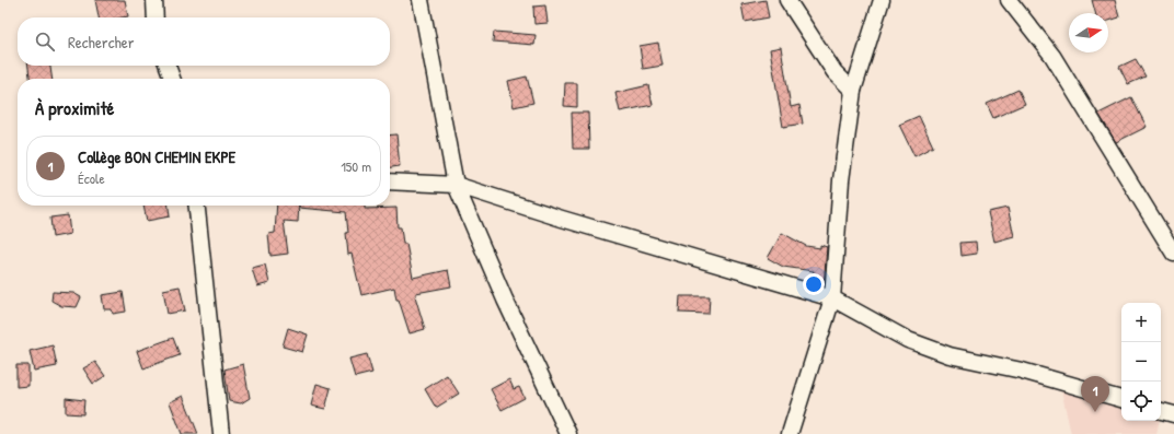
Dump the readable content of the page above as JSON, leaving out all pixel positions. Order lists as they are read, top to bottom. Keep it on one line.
{"north":"right","page":{"search":"Rechercher","heading":"À proximité","list":[{"mark":"1","name":"Collège BON CHEMIN EKPE","note":"École","value":"150 m"}],"map_buttons":["+","−"],"pins":"1"}}
